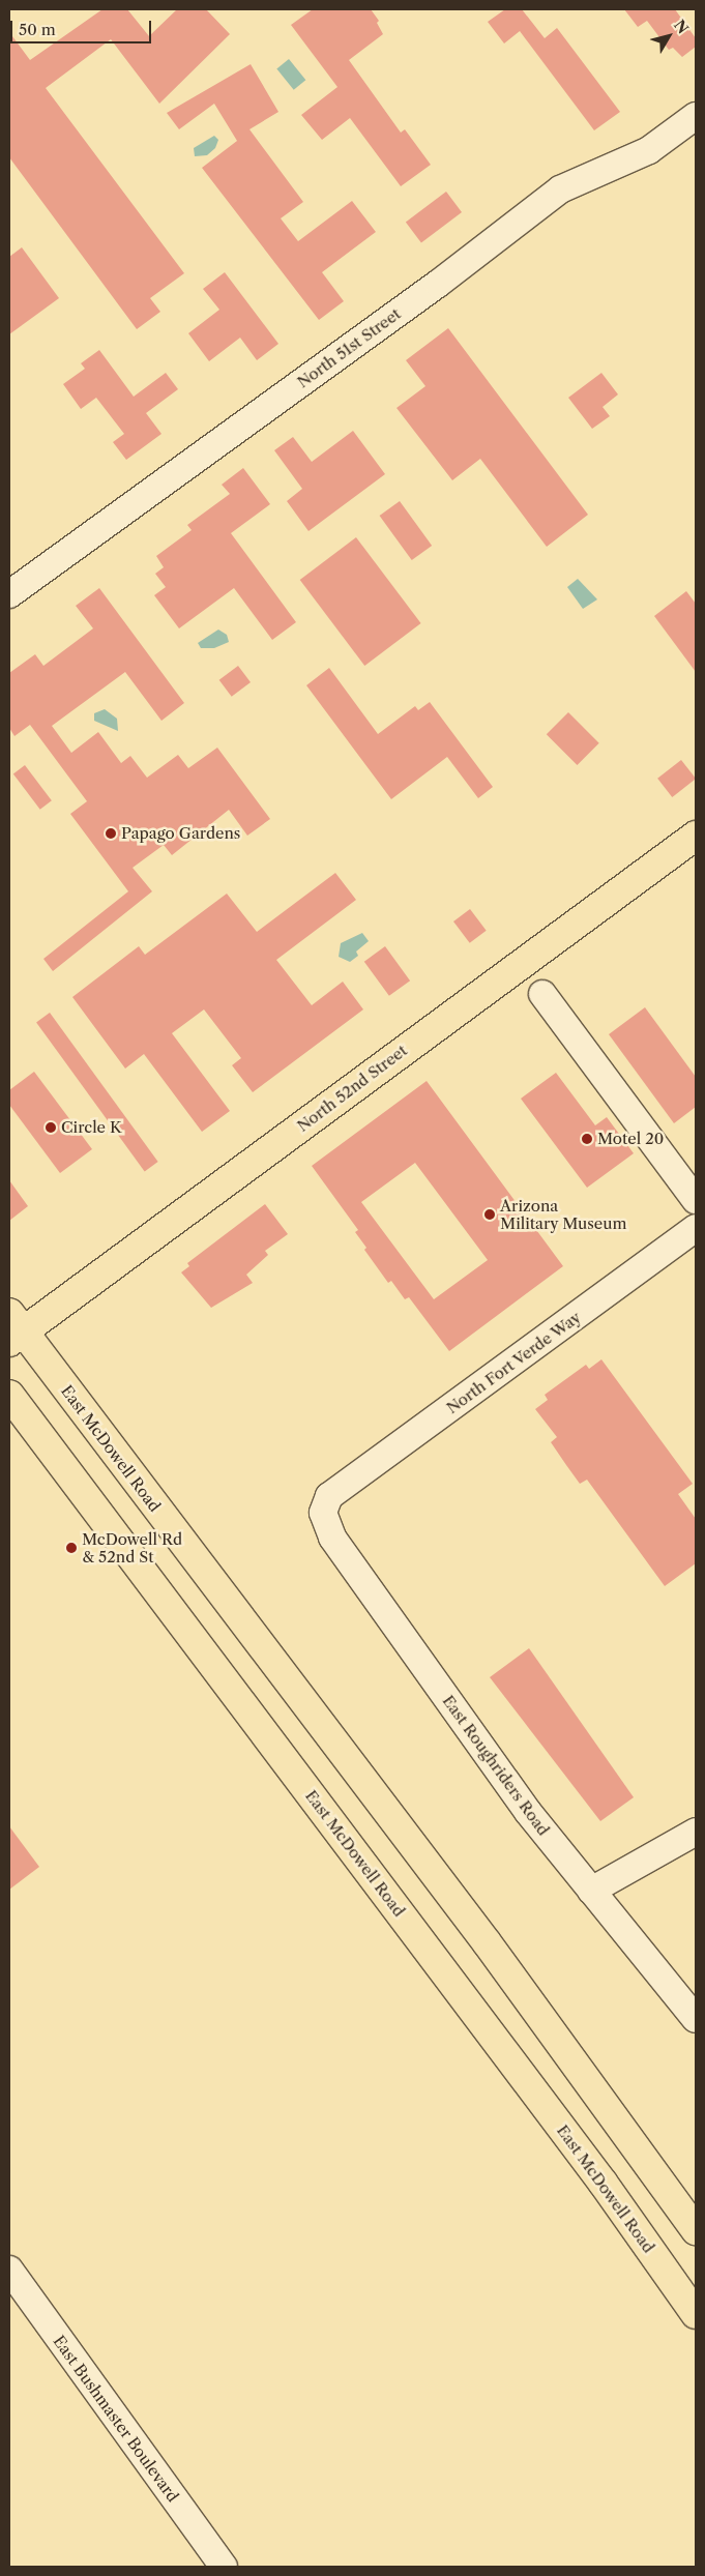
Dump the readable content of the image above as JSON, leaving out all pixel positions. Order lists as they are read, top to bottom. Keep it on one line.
{"streets":{"main road":["North 52nd Street","East McDowell Road"],"street":["North 51st Street","North Fort Verde Way","East Roughriders Road","East Bushmaster Boulevard"]},"crossings":[["North 52nd Street","East McDowell Road"],["North Fort Verde Way","East Roughriders Road"]],"places":["Papago Gardens","Circle K","Motel 20","Arizona Military Museum","McDowell Rd & 52nd St"],"scale_bar":"50 m","north":"top right"}
